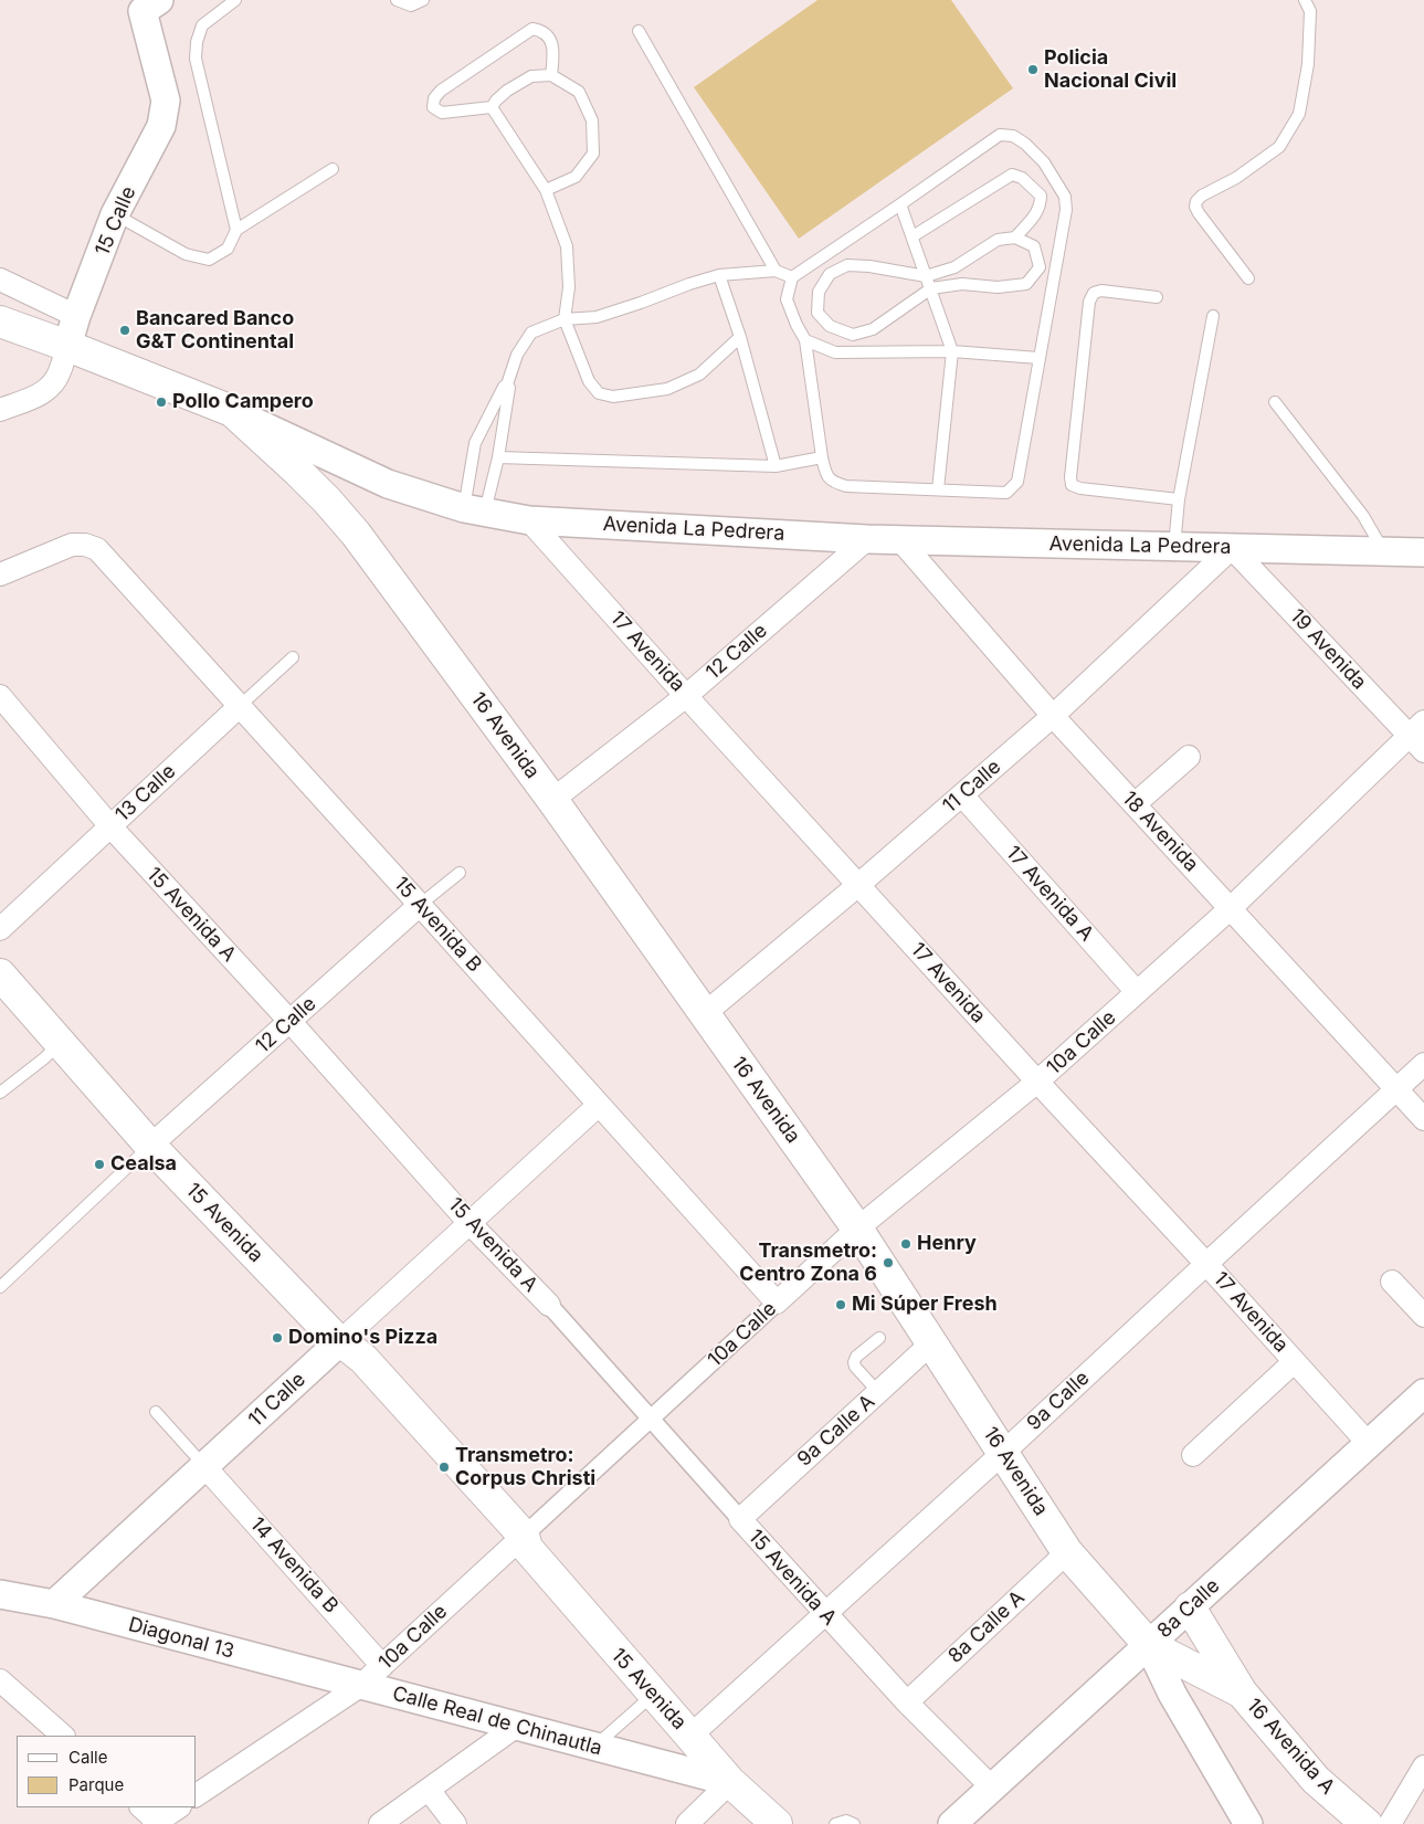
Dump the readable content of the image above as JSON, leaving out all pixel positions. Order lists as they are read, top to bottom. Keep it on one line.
{"streets":{"main road":["Avenida La Pedrera","16 Avenida","15 Avenida","16 Avenida A"],"street":["15 Calle","19 Avenida","17 Avenida","12 Calle","11 Calle","13 Calle","18 Avenida","17 Avenida A","15 Avenida A","15 Avenida B","10a Calle","9a Calle","9a Calle A","14 Avenida B","8a Calle","8a Calle A","Diagonal 13","Calle Real de Chinautla"]},"crossings":[["15 Calle","Avenida La Pedrera"],["Avenida La Pedrera","19 Avenida"],["Avenida La Pedrera","17 Avenida"],["Avenida La Pedrera","12 Calle"],["Avenida La Pedrera","16 Avenida"],["Avenida La Pedrera","11 Calle"],["Avenida La Pedrera","18 Avenida"],["19 Avenida","11 Calle"],["19 Avenida","10a Calle"],["17 Avenida","12 Calle"],["17 Avenida","11 Calle"],["17 Avenida","10a Calle"],["17 Avenida","9a Calle"],["17 Avenida","8a Calle"],["12 Calle","16 Avenida"],["12 Calle","15 Avenida A"],["12 Calle","15 Avenida B"],["12 Calle","15 Avenida"],["16 Avenida","11 Calle"],["16 Avenida","10a Calle"],["16 Avenida","9a Calle"],["16 Avenida","9a Calle A"],["16 Avenida","8a Calle"],["16 Avenida","8a Calle A"],["16 Avenida","16 Avenida A"],["11 Calle","18 Avenida"],["11 Calle","17 Avenida A"],["11 Calle","15 Avenida A"],["11 Calle","15 Avenida B"],["11 Calle","15 Avenida"],["11 Calle","14 Avenida B"],["11 Calle","Diagonal 13"],["13 Calle","15 Avenida A"],["13 Calle","15 Avenida B"],["18 Avenida","10a Calle"],["18 Avenida","9a Calle"],["17 Avenida A","10a Calle"],["15 Avenida A","10a Calle"],["15 Avenida A","9a Calle"],["15 Avenida A","9a Calle A"],["15 Avenida A","8a Calle"],["15 Avenida A","8a Calle A"],["15 Avenida B","10a Calle"],["10a Calle","15 Avenida"],["10a Calle","14 Avenida B"],["10a Calle","Diagonal 13"],["10a Calle","Calle Real de Chinautla"],["15 Avenida","9a Calle"],["15 Avenida","Calle Real de Chinautla"],["9a Calle","Calle Real de Chinautla"],["8a Calle","16 Avenida A"],["Diagonal 13","Calle Real de Chinautla"]],"places":["Policia Nacional Civil","Bancared Banco G&T Continental","Pollo Campero","Cealsa","Henry","Transmetro: Centro Zona 6","Mi Súper Fresh","Domino's Pizza","Transmetro: Corpus Christi"],"legend":["Calle","Parque"]}
